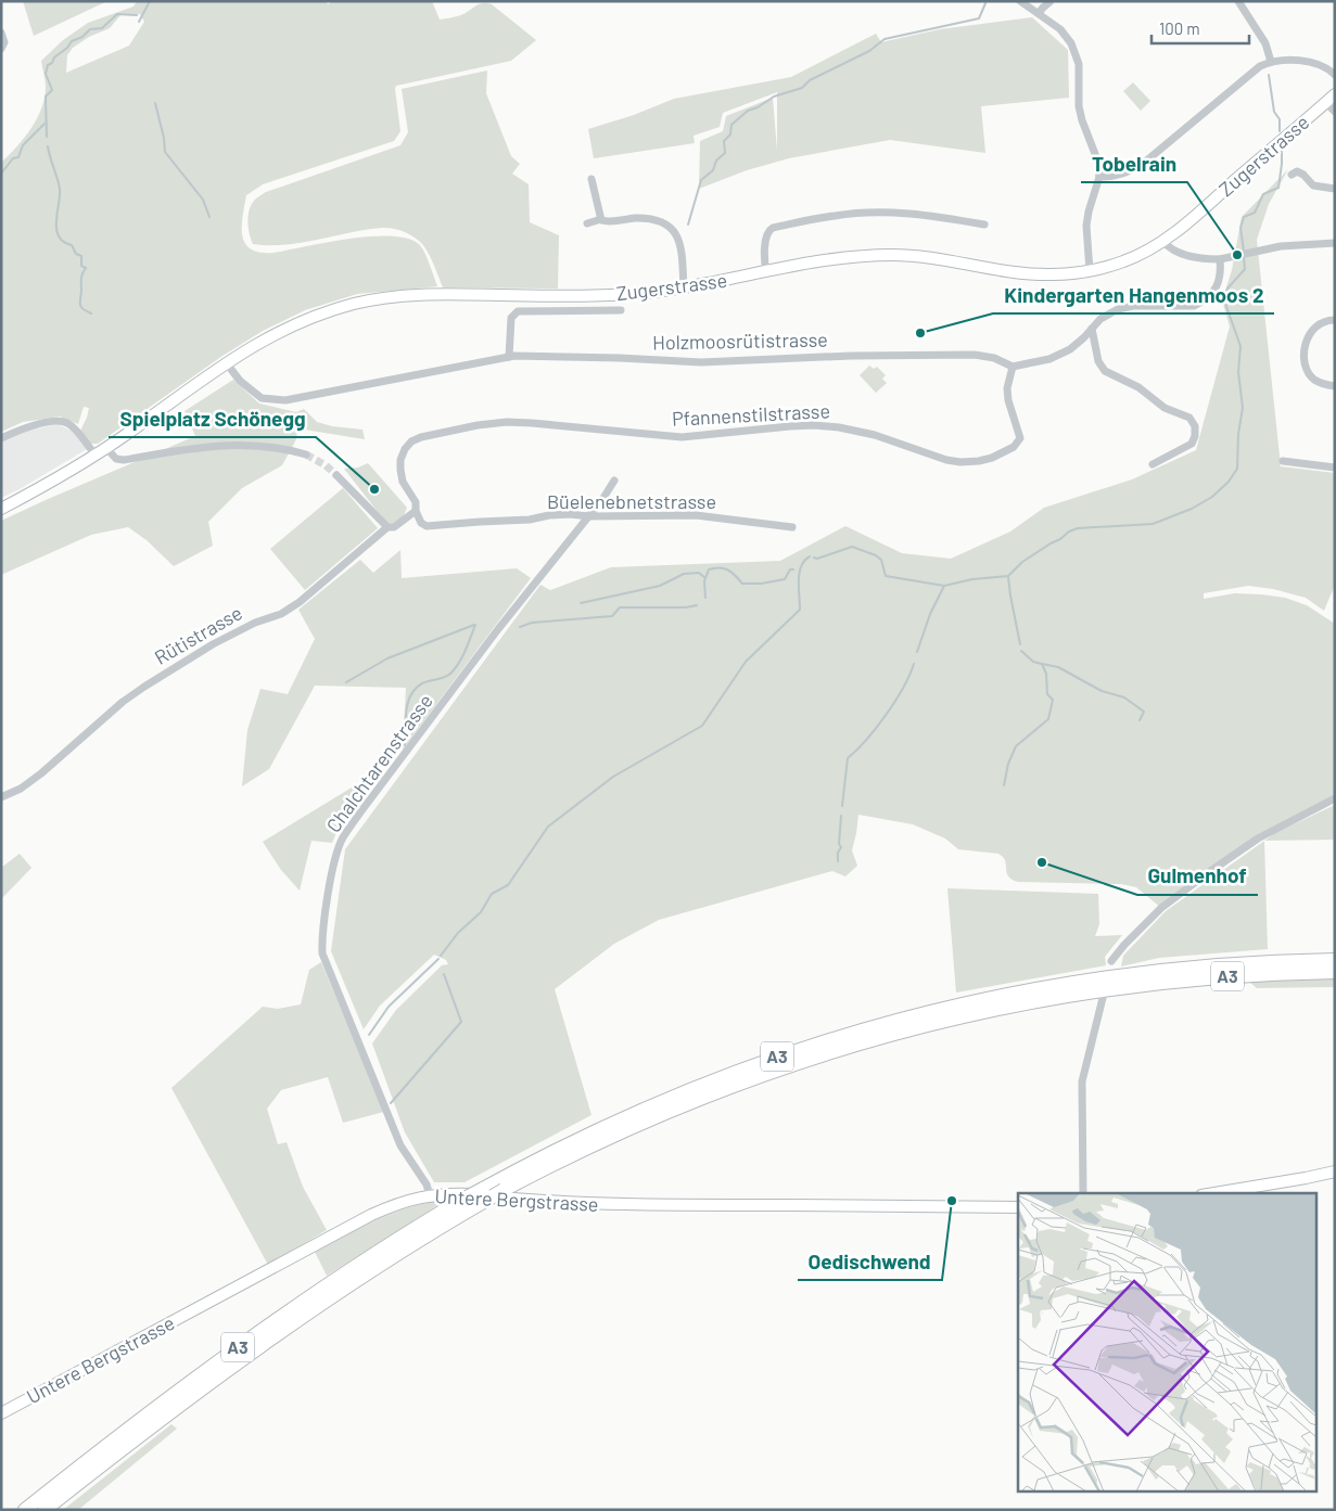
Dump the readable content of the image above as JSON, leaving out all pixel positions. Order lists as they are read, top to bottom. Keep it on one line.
{"streets":{"highway":["A3"],"main road":["Zugerstrasse","Untere Bergstrasse"],"street":["Holzmoosrütistrasse","Pfannenstilstrasse","Büelenebnetstrasse","Rütistrasse","Chalchtarenstrasse"]},"crossings":[["Zugerstrasse","Holzmoosrütistrasse"],["Holzmoosrütistrasse","Pfannenstilstrasse"],["Pfannenstilstrasse","Büelenebnetstrasse"],["Pfannenstilstrasse","Rütistrasse"],["Büelenebnetstrasse","Rütistrasse"],["Büelenebnetstrasse","Chalchtarenstrasse"],["Chalchtarenstrasse","Untere Bergstrasse"]],"places":["Tobelrain","Kindergarten Hangenmoos 2","Spielplatz Schönegg","Gulmenhof","Oedischwend"],"scale_bar":"100 m"}
